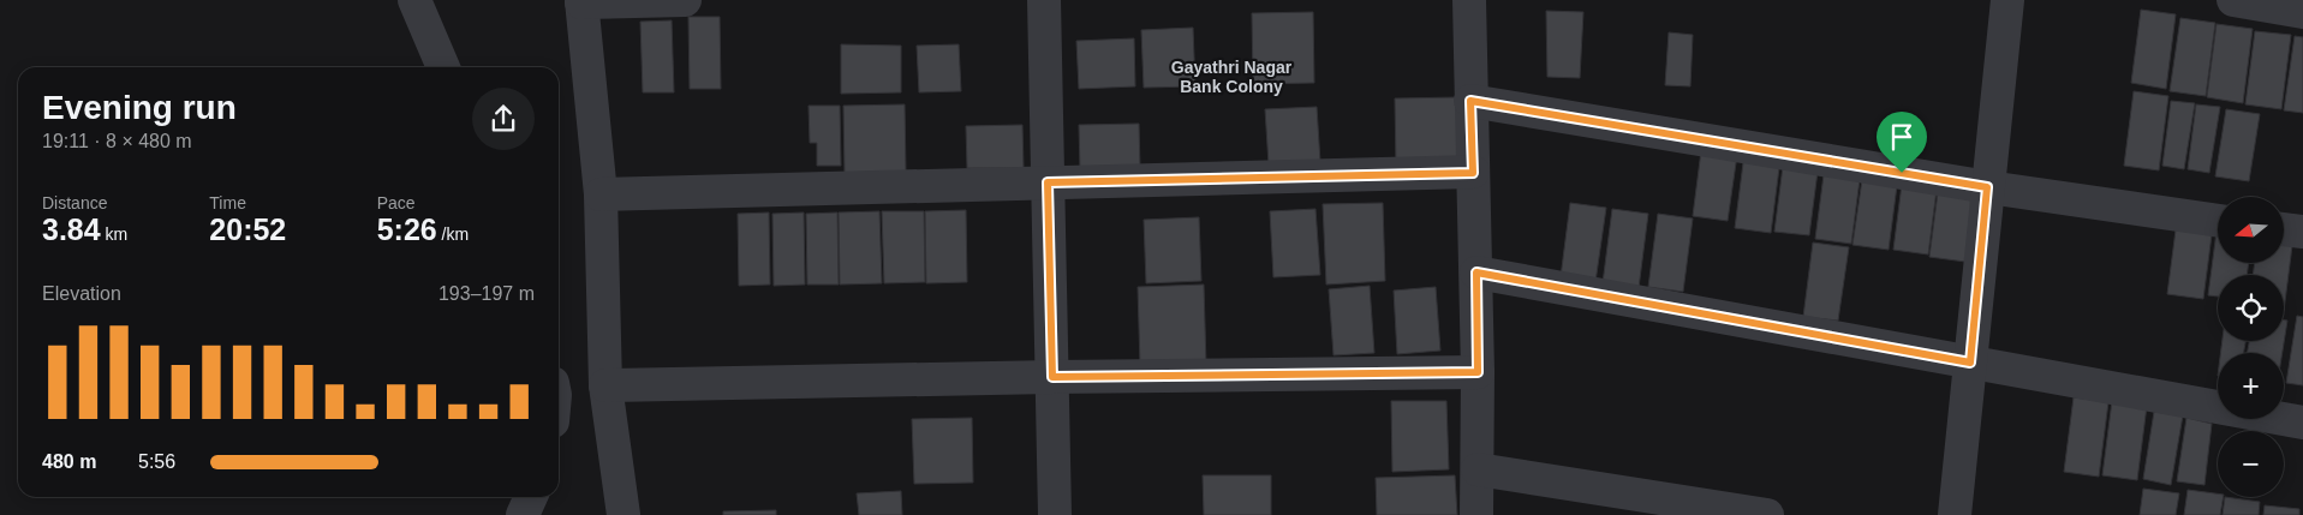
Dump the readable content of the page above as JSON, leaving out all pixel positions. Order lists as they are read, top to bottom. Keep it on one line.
{"districts":["Gayathri Nagar Bank Colony"],"north":"left","page":{"heading":["Evening run","19:11 · 8 × 480 m"],"stats":[["Distance","3.84 km"],["Time","20:52"],["Pace","5:26 /km"]],"map_buttons":["+","−"],"chart":["Elevation","193–197 m"],"list":[{"name":"480 m","note":"5:56"}]}}
